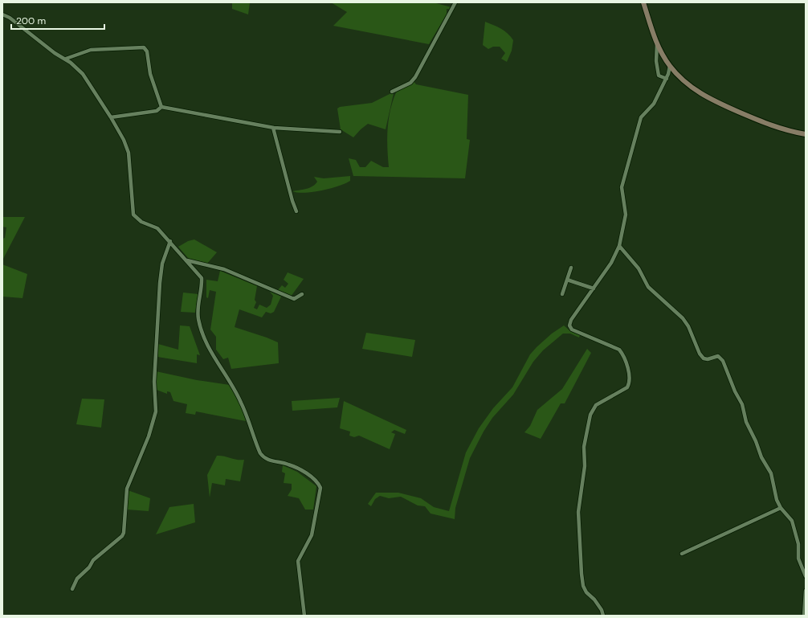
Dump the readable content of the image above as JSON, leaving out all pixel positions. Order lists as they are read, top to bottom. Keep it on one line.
{"scale_bar":"200 m"}
